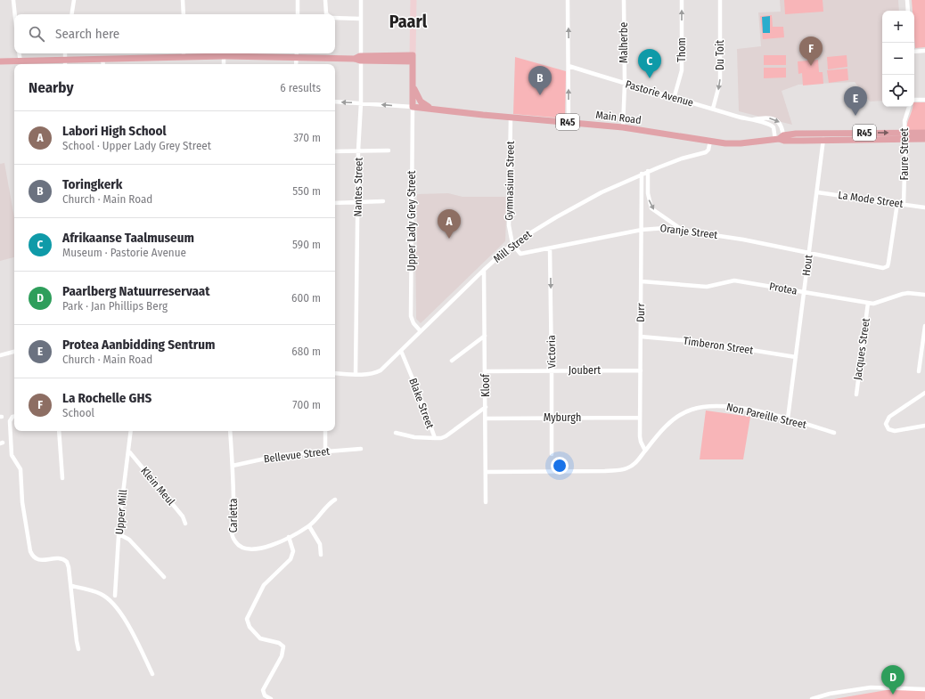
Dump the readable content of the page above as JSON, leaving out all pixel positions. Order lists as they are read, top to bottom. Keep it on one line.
{"streets":{"main road":["Main Road","R45"],"street":["Malherbe","Thom","Du Toit","Pastorie Avenue","Faure Street","Gymnasium Street","Nantes Street","La Mode Street","Upper Lady Grey Street","Oranje Street","Mill Street","Hout","Protea","Durr","Timberon Street","Jacques Street","Victoria","Joubert","Kloof","Blake Street","Non Pareille Street","Myburgh","Bellevue Street","Klein Meul","Upper Mill","Carletta"]},"crossings":[["Malherbe","Pastorie Avenue"],["Malherbe","Main Road"],["Thom","Pastorie Avenue"],["Du Toit","Pastorie Avenue"],["Pastorie Avenue","Main Road"],["Main Road","Faure Street"],["Main Road","Gymnasium Street"],["Main Road","Upper Lady Grey Street"],["Main Road","Mill Street"],["Main Road","Hout"],["Faure Street","La Mode Street"],["Gymnasium Street","Oranje Street"],["Gymnasium Street","Mill Street"],["Nantes Street","Mill Street"],["La Mode Street","Oranje Street"],["La Mode Street","Hout"],["Upper Lady Grey Street","Mill Street"],["Oranje Street","Mill Street"],["Oranje Street","Hout"],["Oranje Street","Durr"],["Oranje Street","Victoria"],["Mill Street","Durr"],["Mill Street","Kloof"],["Mill Street","Blake Street"],["Hout","Protea"],["Hout","Timberon Street"],["Hout","Non Pareille Street"],["Protea","Durr"],["Protea","Jacques Street"],["Durr","Timberon Street"],["Durr","Joubert"],["Durr","Non Pareille Street"],["Durr","Myburgh"],["Victoria","Joubert"],["Victoria","Myburgh"],["Joubert","Kloof"],["Kloof","Blake Street"],["Kloof","Non Pareille Street"],["Kloof","Myburgh"],["Bellevue Street","Carletta"],["Klein Meul","Upper Mill"]],"one_way":["Thom","Du Toit","Victoria"],"districts":["Paarl"],"page":{"map_buttons":["+","−"],"search":"Search here","pins":["F","C","B","E","A","D"],"heading":["Nearby","6 results"],"list":[{"mark":"A","name":"Labori High School","note":"School · Upper Lady Grey Street","value":"370 m"},{"mark":"B","name":"Toringkerk","note":"Church · Main Road","value":"550 m"},{"mark":"C","name":"Afrikaanse Taalmuseum","note":"Museum · Pastorie Avenue","value":"590 m"},{"mark":"D","name":"Paarlberg Natuurreservaat","note":"Park · Jan Phillips Berg","value":"600 m"},{"mark":"E","name":"Protea Aanbidding Sentrum","note":"Church · Main Road","value":"680 m"},{"mark":"F","name":"La Rochelle GHS","note":"School","value":"700 m"}]}}
